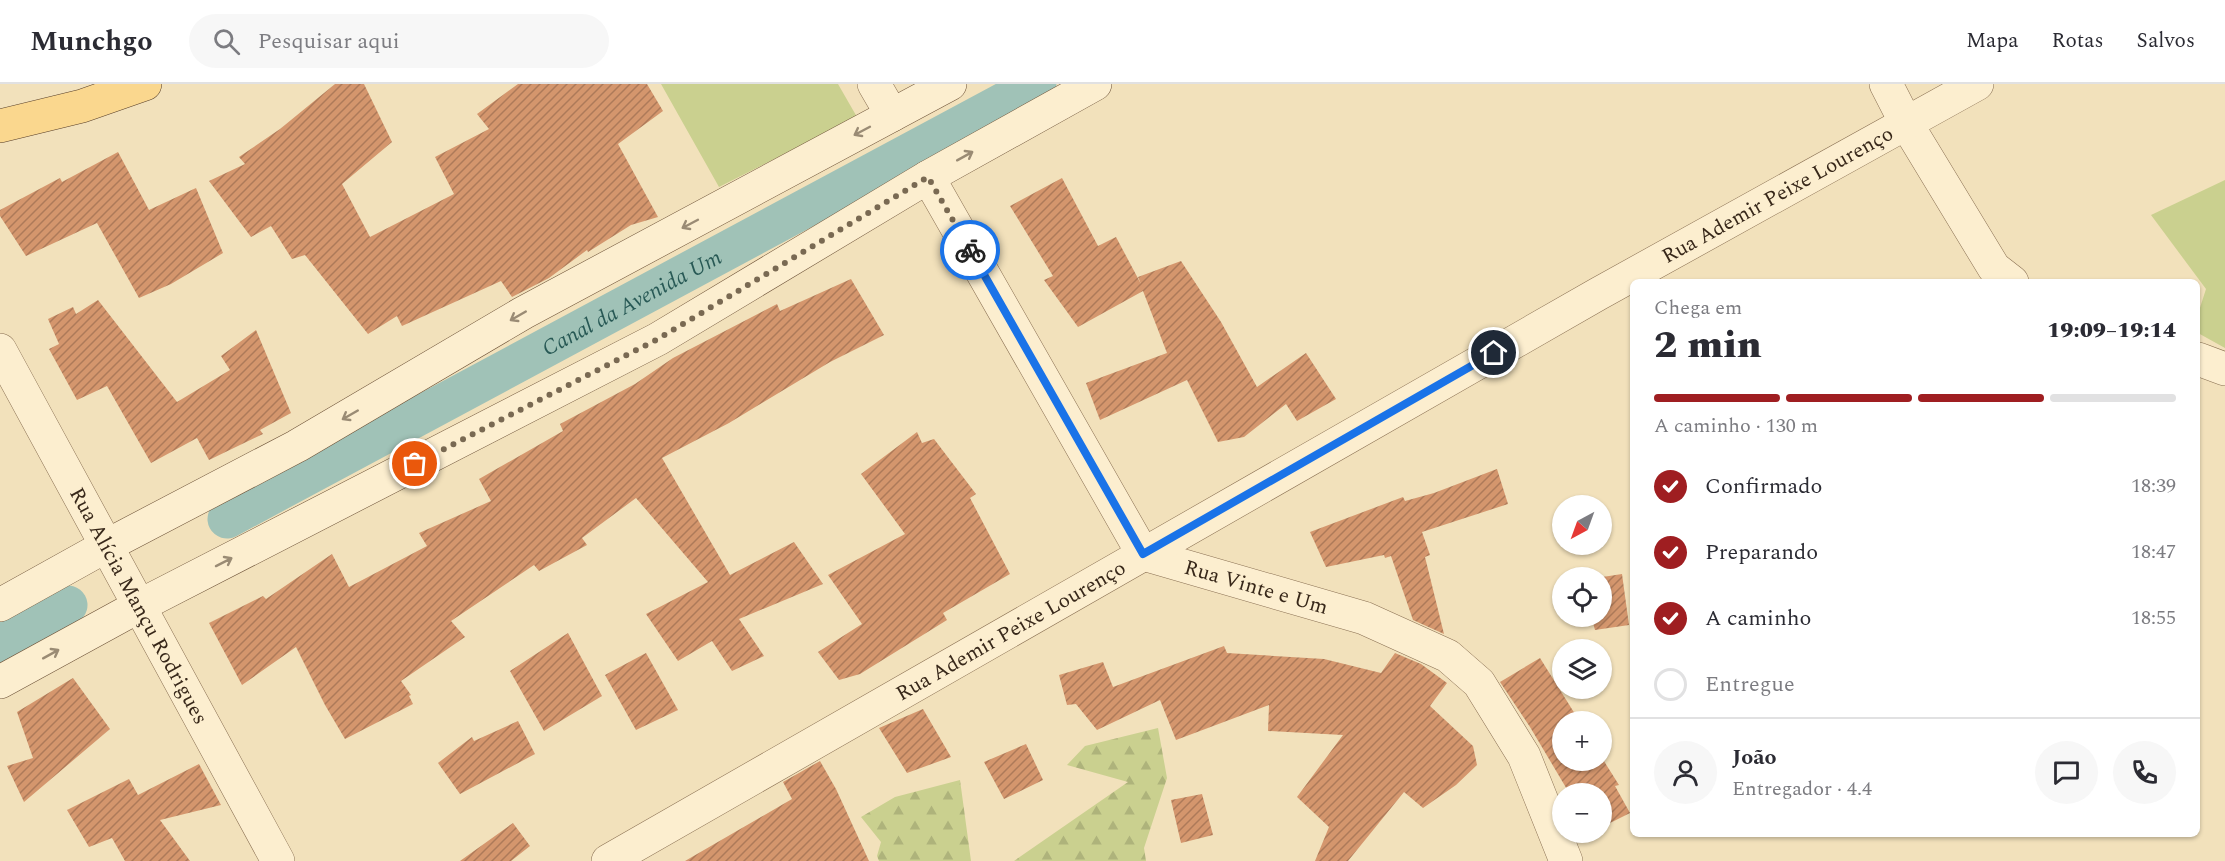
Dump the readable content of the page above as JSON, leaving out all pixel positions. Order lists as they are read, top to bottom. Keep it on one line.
{"streets":{"street":["Rua Ademir Peixe Lourenço","Rua Vinte e Um","Rua Alícia Mançu Rodrigues"]},"crossings":[["Rua Ademir Peixe Lourenço","Rua Vinte e Um"]],"water":["Canal da Avenida Um"],"north":"bottom left","page":{"header":"Munchgo","search":"Pesquisar aqui","nav":["Mapa","Rotas","Salvos"],"heading":["2 min","Chega em","19:09–19:14"],"panel":["João","Entregador · 4.4"],"bar":"A caminho · 130 m","list":[["Confirmado","18:39"],["Preparando","18:47"],["A caminho","18:55"],"Entregue"],"map_buttons":["+","−"]}}
